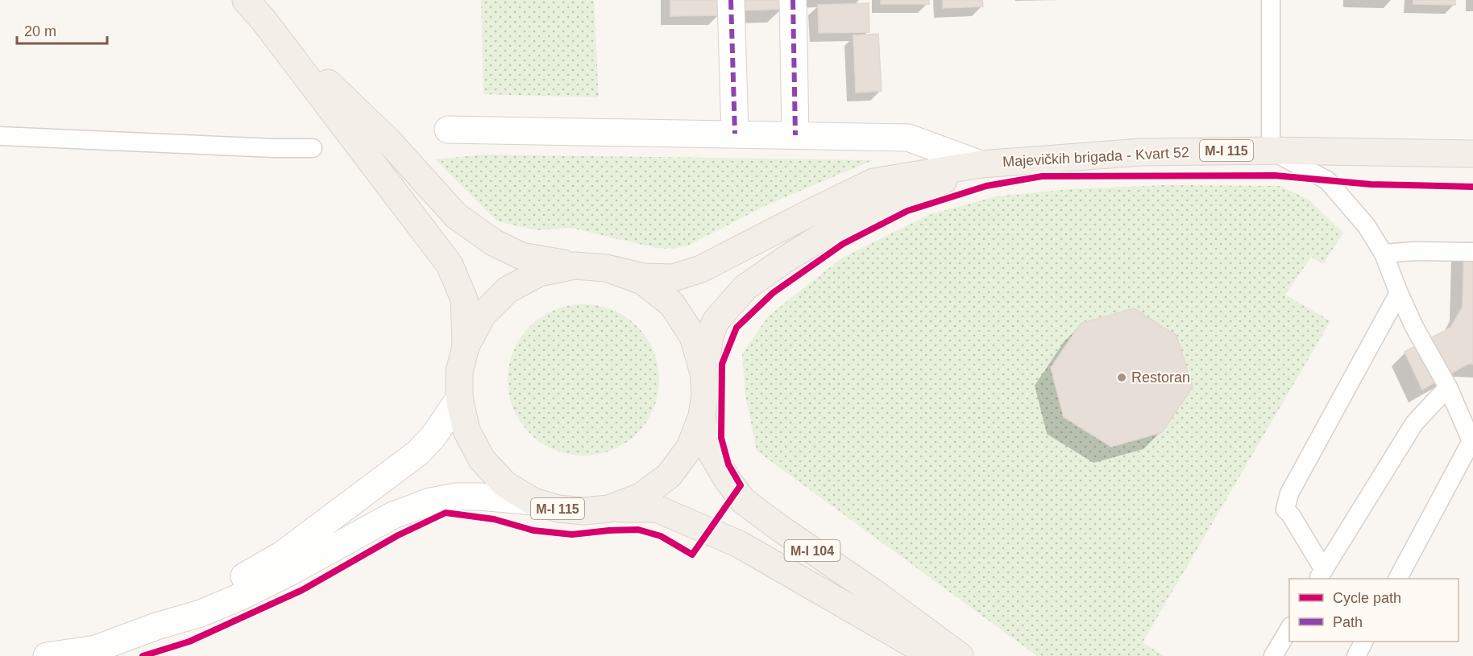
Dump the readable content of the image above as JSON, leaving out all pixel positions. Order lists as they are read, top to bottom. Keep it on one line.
{"streets":{"main road":["M-I 115","Majevičkih brigada - Kvart 52","M-I 104"]},"crossings":[["M-I 115","Majevičkih brigada - Kvart 52"],["M-I 115","M-I 104"]],"places":["Restoran"],"legend":["Cycle path","Path"],"scale_bar":"20 m"}
